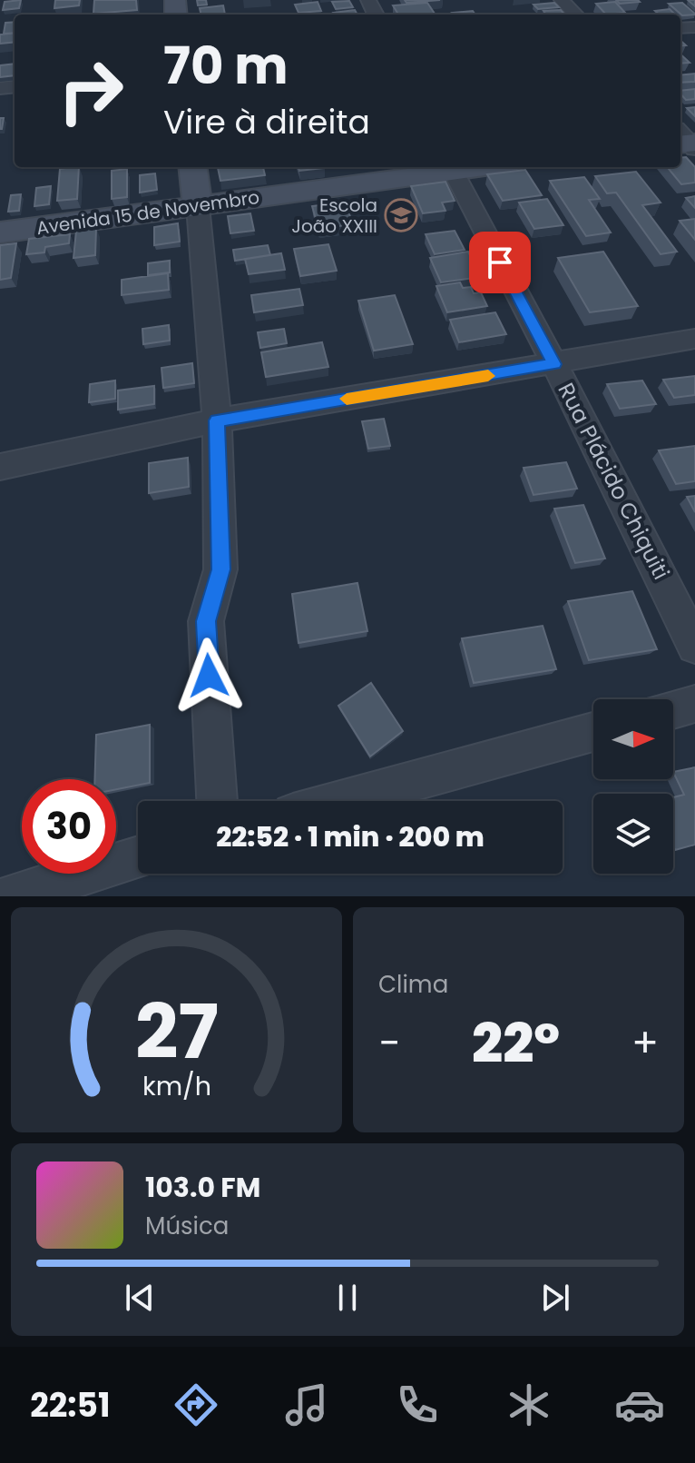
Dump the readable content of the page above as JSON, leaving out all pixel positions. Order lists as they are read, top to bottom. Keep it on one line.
{"streets":{"main road":["Avenida 15 de Novembro"],"street":["Rua Plácido Chiquiti"]},"crossings":[["Avenida 15 de Novembro","Rua Plácido Chiquiti"]],"places":{"school or university":["Escola João XXIII"]},"north":"right","page":{"turn":["70 m","Vire à direita"],"limit":"30","trip":"22:52 · 1 min · 200 m","tile":"Clima","heat":["−","22°","+"],"song":["103.0 FM","Música"],"tabs":"22:51","gauge":["27","km/h"]}}
